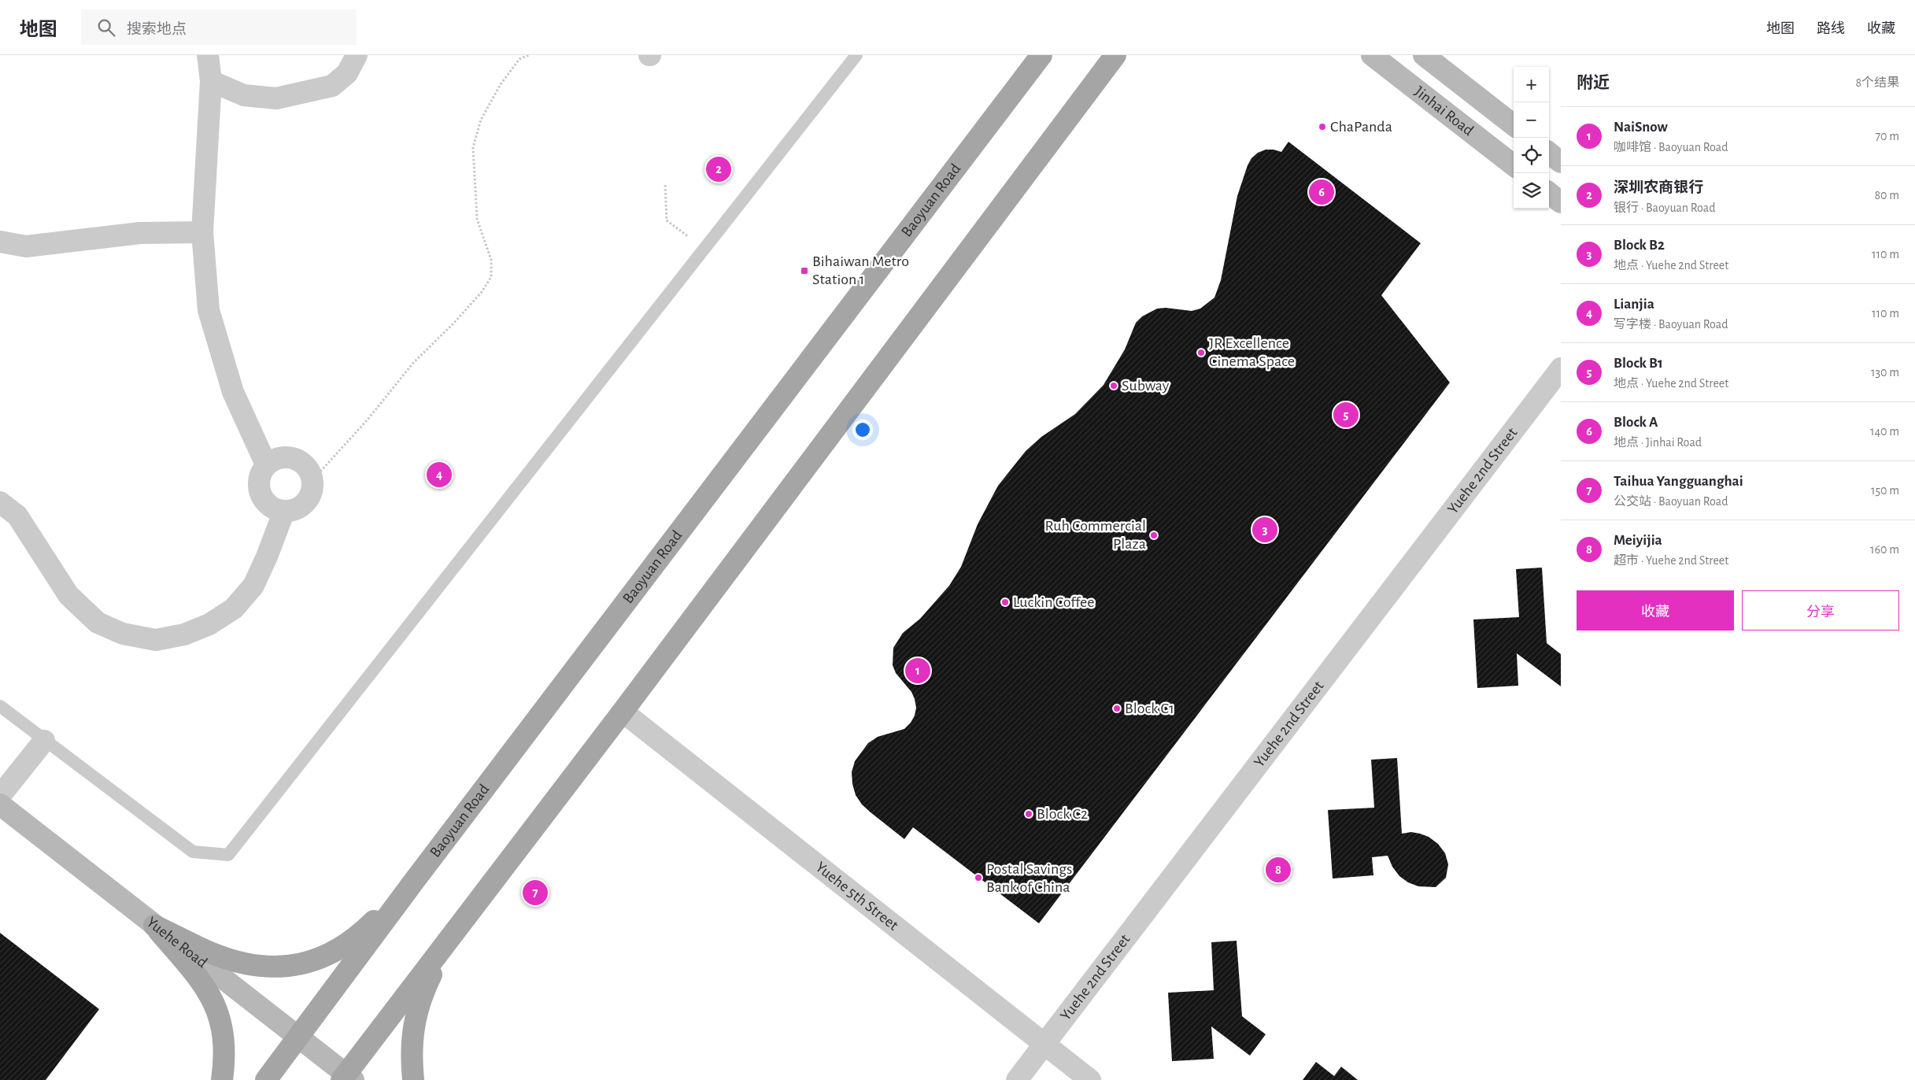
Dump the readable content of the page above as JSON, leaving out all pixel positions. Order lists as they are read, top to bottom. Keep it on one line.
{"streets":{"main road":["Baoyuan Road"],"street":["Jinhai Road","Yuehe 2nd Street","Yuehe 5th Street","Yuehe Road"]},"crossings":[["Baoyuan Road","Yuehe Road"],["Yuehe 2nd Street","Yuehe 5th Street"]],"places":{"other":["ChaPanda","JR Excellence Cinema Space","Subway","Ruh Commercial Plaza","Luckin Coffee","Block C1","Block C2","Postal Savings Bank of China"],"transit":["Bihaiwan Metro Station 1"]},"page":{"header":"地图","search":"搜索地点","nav":["地图","路线","收藏"],"heading":["附近","8个结果"],"map_buttons":["+","−"],"list":[{"mark":"1","name":"NaiSnow","note":"咖啡馆 · Baoyuan Road","value":"70 m"},{"mark":"2","name":"深圳农商银行","note":"银行 · Baoyuan Road","value":"80 m"},{"mark":"3","name":"Block B2","note":"地点 · Yuehe 2nd Street","value":"110 m"},{"mark":"4","name":"Lianjia","note":"写字楼 · Baoyuan Road","value":"110 m"},{"mark":"5","name":"Block B1","note":"地点 · Yuehe 2nd Street","value":"130 m"},{"mark":"6","name":"Block A","note":"地点 · Jinhai Road","value":"140 m"},{"mark":"7","name":"Taihua Yangguanghai","note":"公交站 · Baoyuan Road","value":"150 m"},{"mark":"8","name":"Meiyijia","note":"超市 · Yuehe 2nd Street","value":"160 m"}],"pins":["2","6","5","4","3","1","8","7"],"buttons":["收藏","分享"]}}
